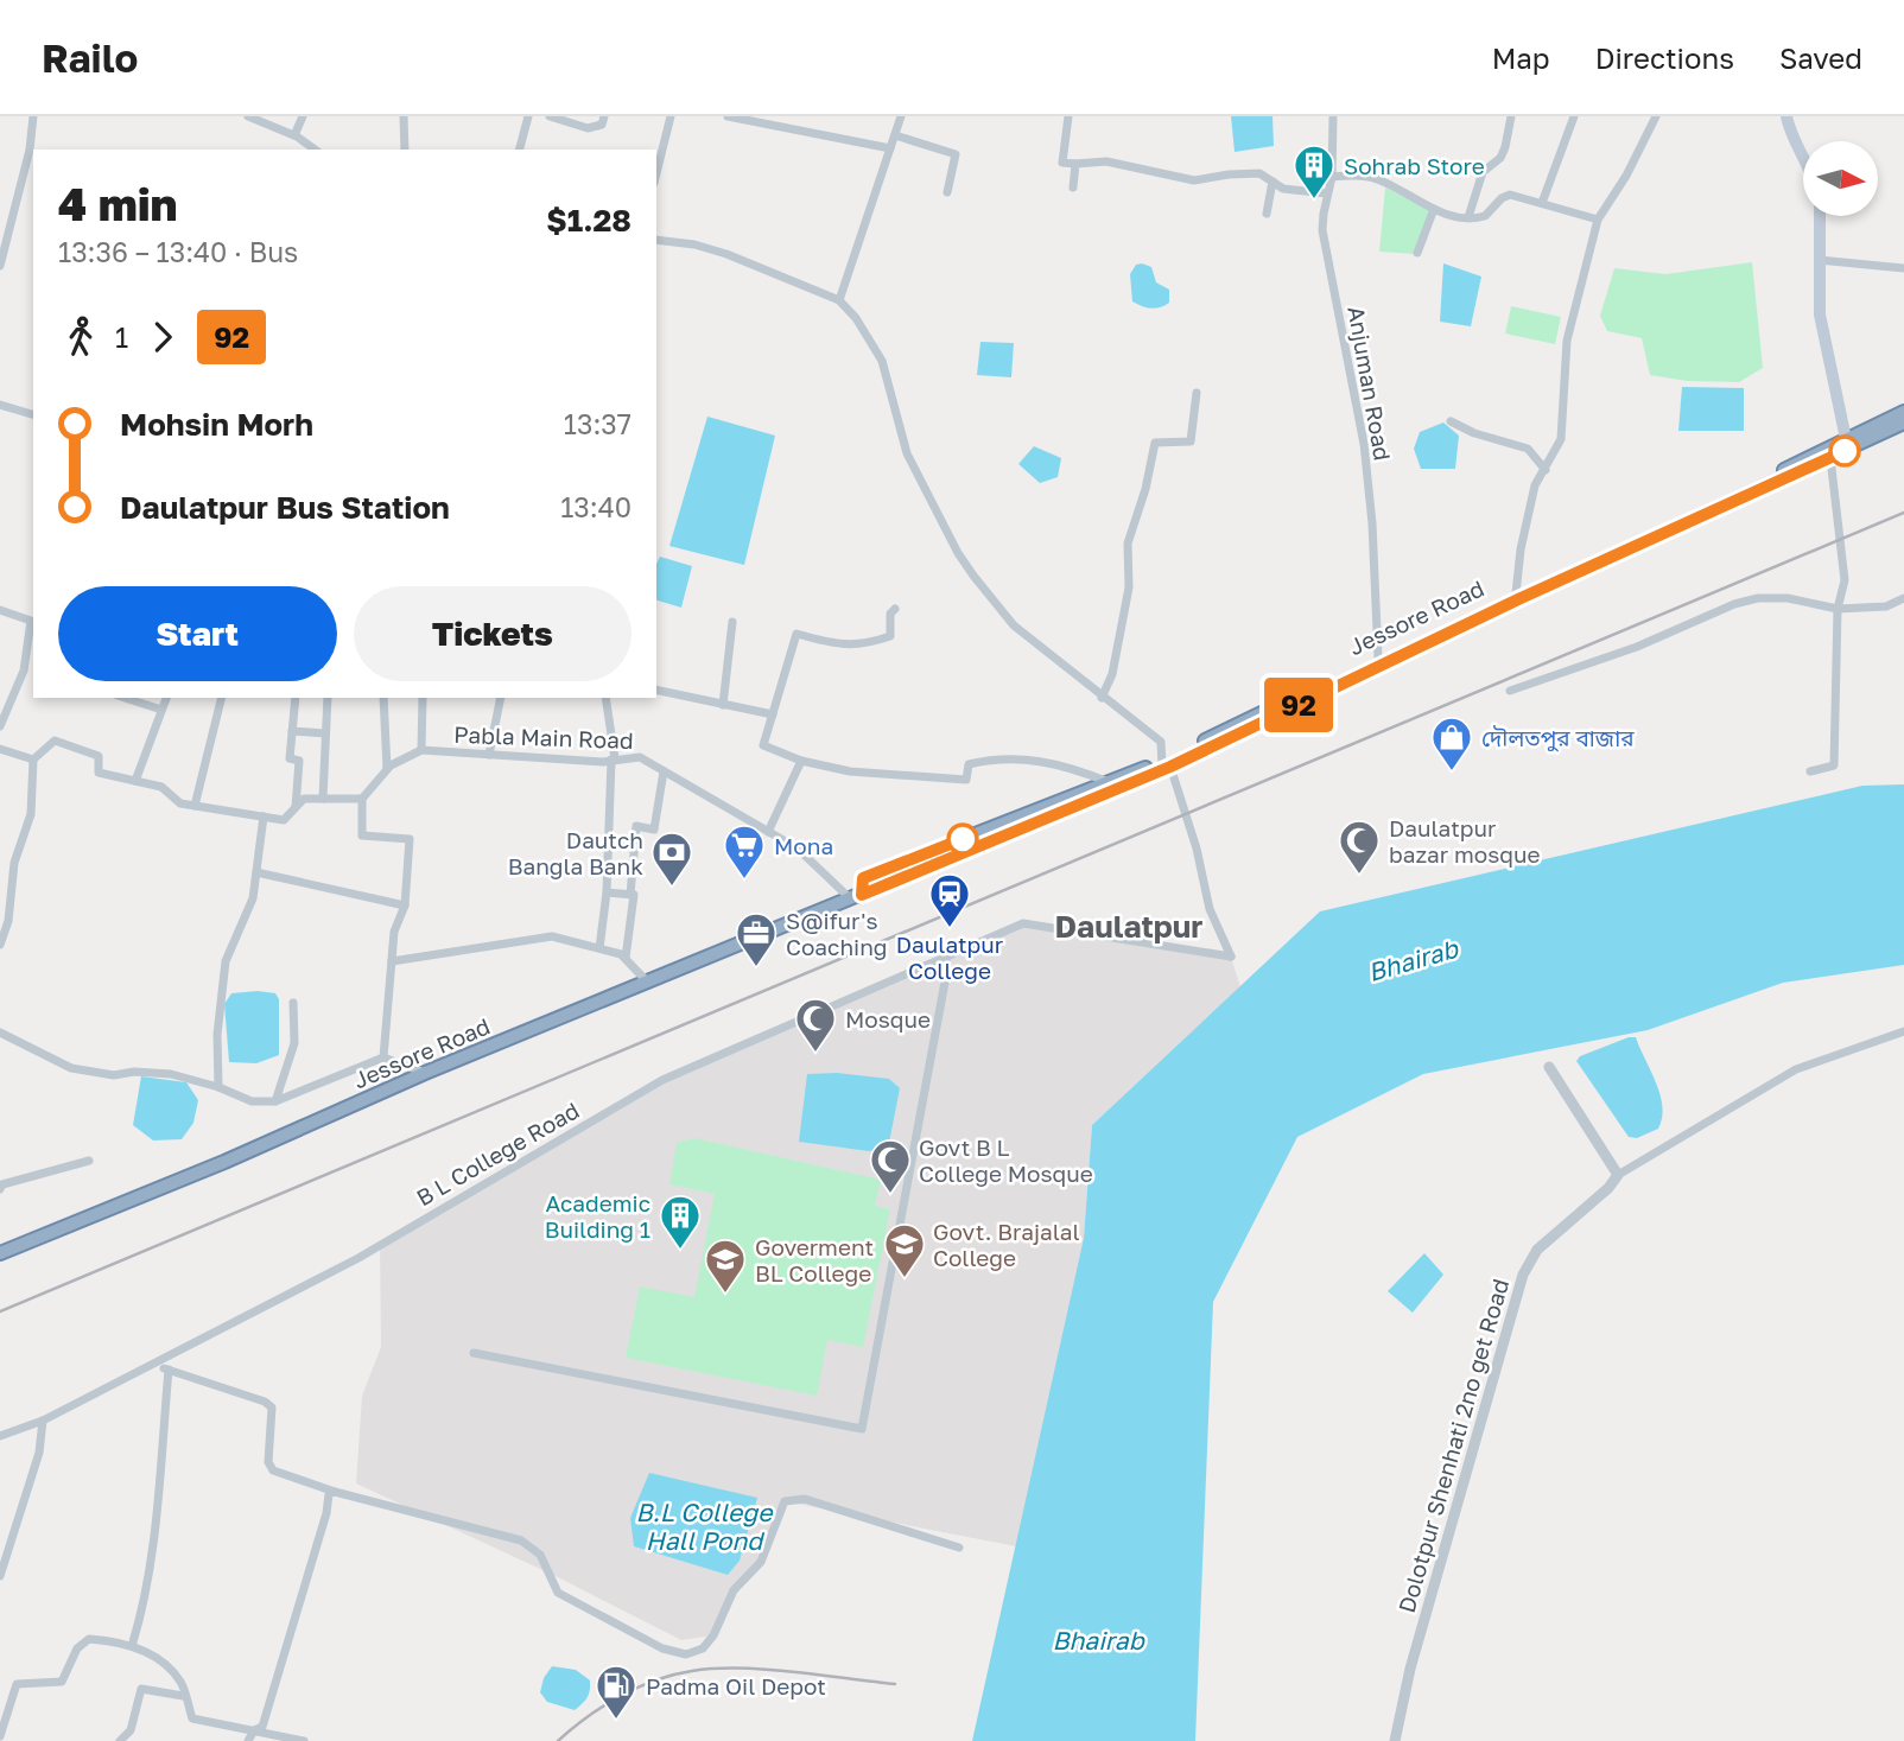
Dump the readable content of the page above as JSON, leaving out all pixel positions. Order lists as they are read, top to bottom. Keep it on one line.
{"streets":{"highway":["Jessore Road"],"street":["Anjuman Road","Pabla Main Road","B L College Road","Dolotpur Shenhati 2no get Road"]},"crossings":[["Anjuman Road","Jessore Road"],["Jessore Road","Pabla Main Road"],["Jessore Road","B L College Road"]],"districts":["Daulatpur"],"water":["Bhairab","B.L College Hall Pond"],"places":{"building":["Sohrab Store","Academic Building 1"],"shop":["দৌলতপুর বাজার"],"mosque":["Daulatpur bazar mosque","Mosque","Govt B L College Mosque"],"supermarket":["Mona"],"bank":["Dautch Bangla Bank"],"station":["Daulatpur College"],"office":["S@ifur's Coaching"],"school or university":["Govt. Brajalal College","Goverment BL College"],"fuel station":["Padma Oil Depot"]},"lines":["bus line 92"],"north":"right","page":{"header":"Railo","nav":["Map","Directions","Saved"],"on_map":"92","heading":["4 min","13:36 – 13:40 · Bus","$1.28"],"legs":["1","92"],"list":[{"name":"Mohsin Morh","value":"13:37"},{"name":"Daulatpur Bus Station","value":"13:40"}],"buttons":["Start","Tickets"]}}
